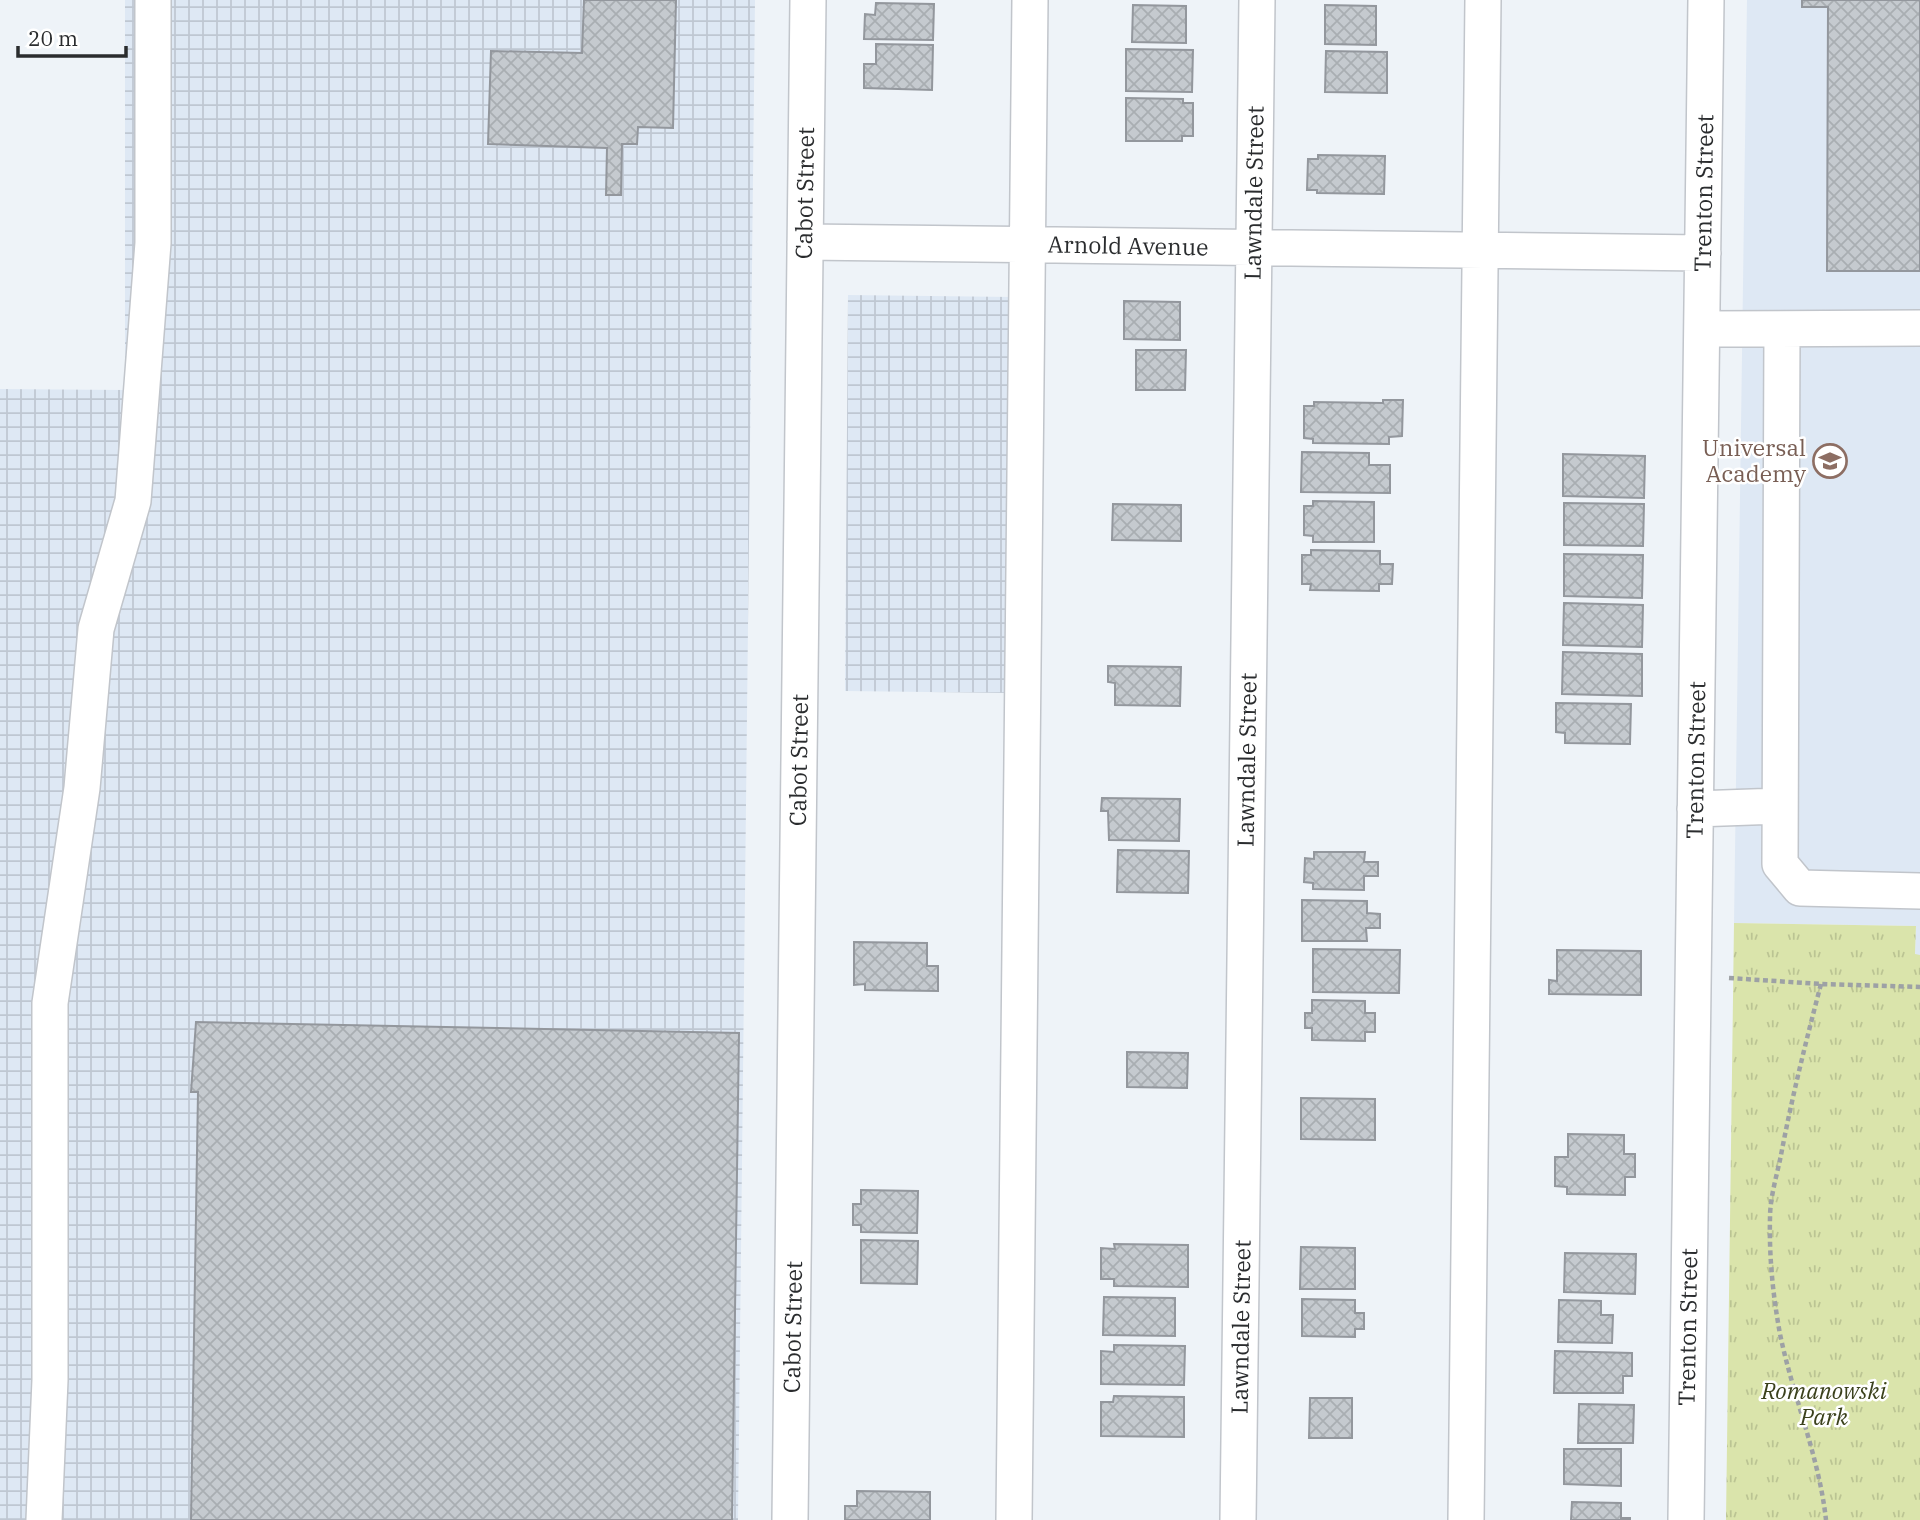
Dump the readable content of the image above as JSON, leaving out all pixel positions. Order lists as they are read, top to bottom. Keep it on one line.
{"streets":{"street":["Cabot Street","Lawndale Street","Trenton Street","Arnold Avenue"]},"crossings":[["Cabot Street","Arnold Avenue"],["Lawndale Street","Arnold Avenue"],["Trenton Street","Arnold Avenue"]],"parks":["Romanowski Park"],"places":{"school or university":["Universal Academy"]},"scale_bar":"20 m"}
